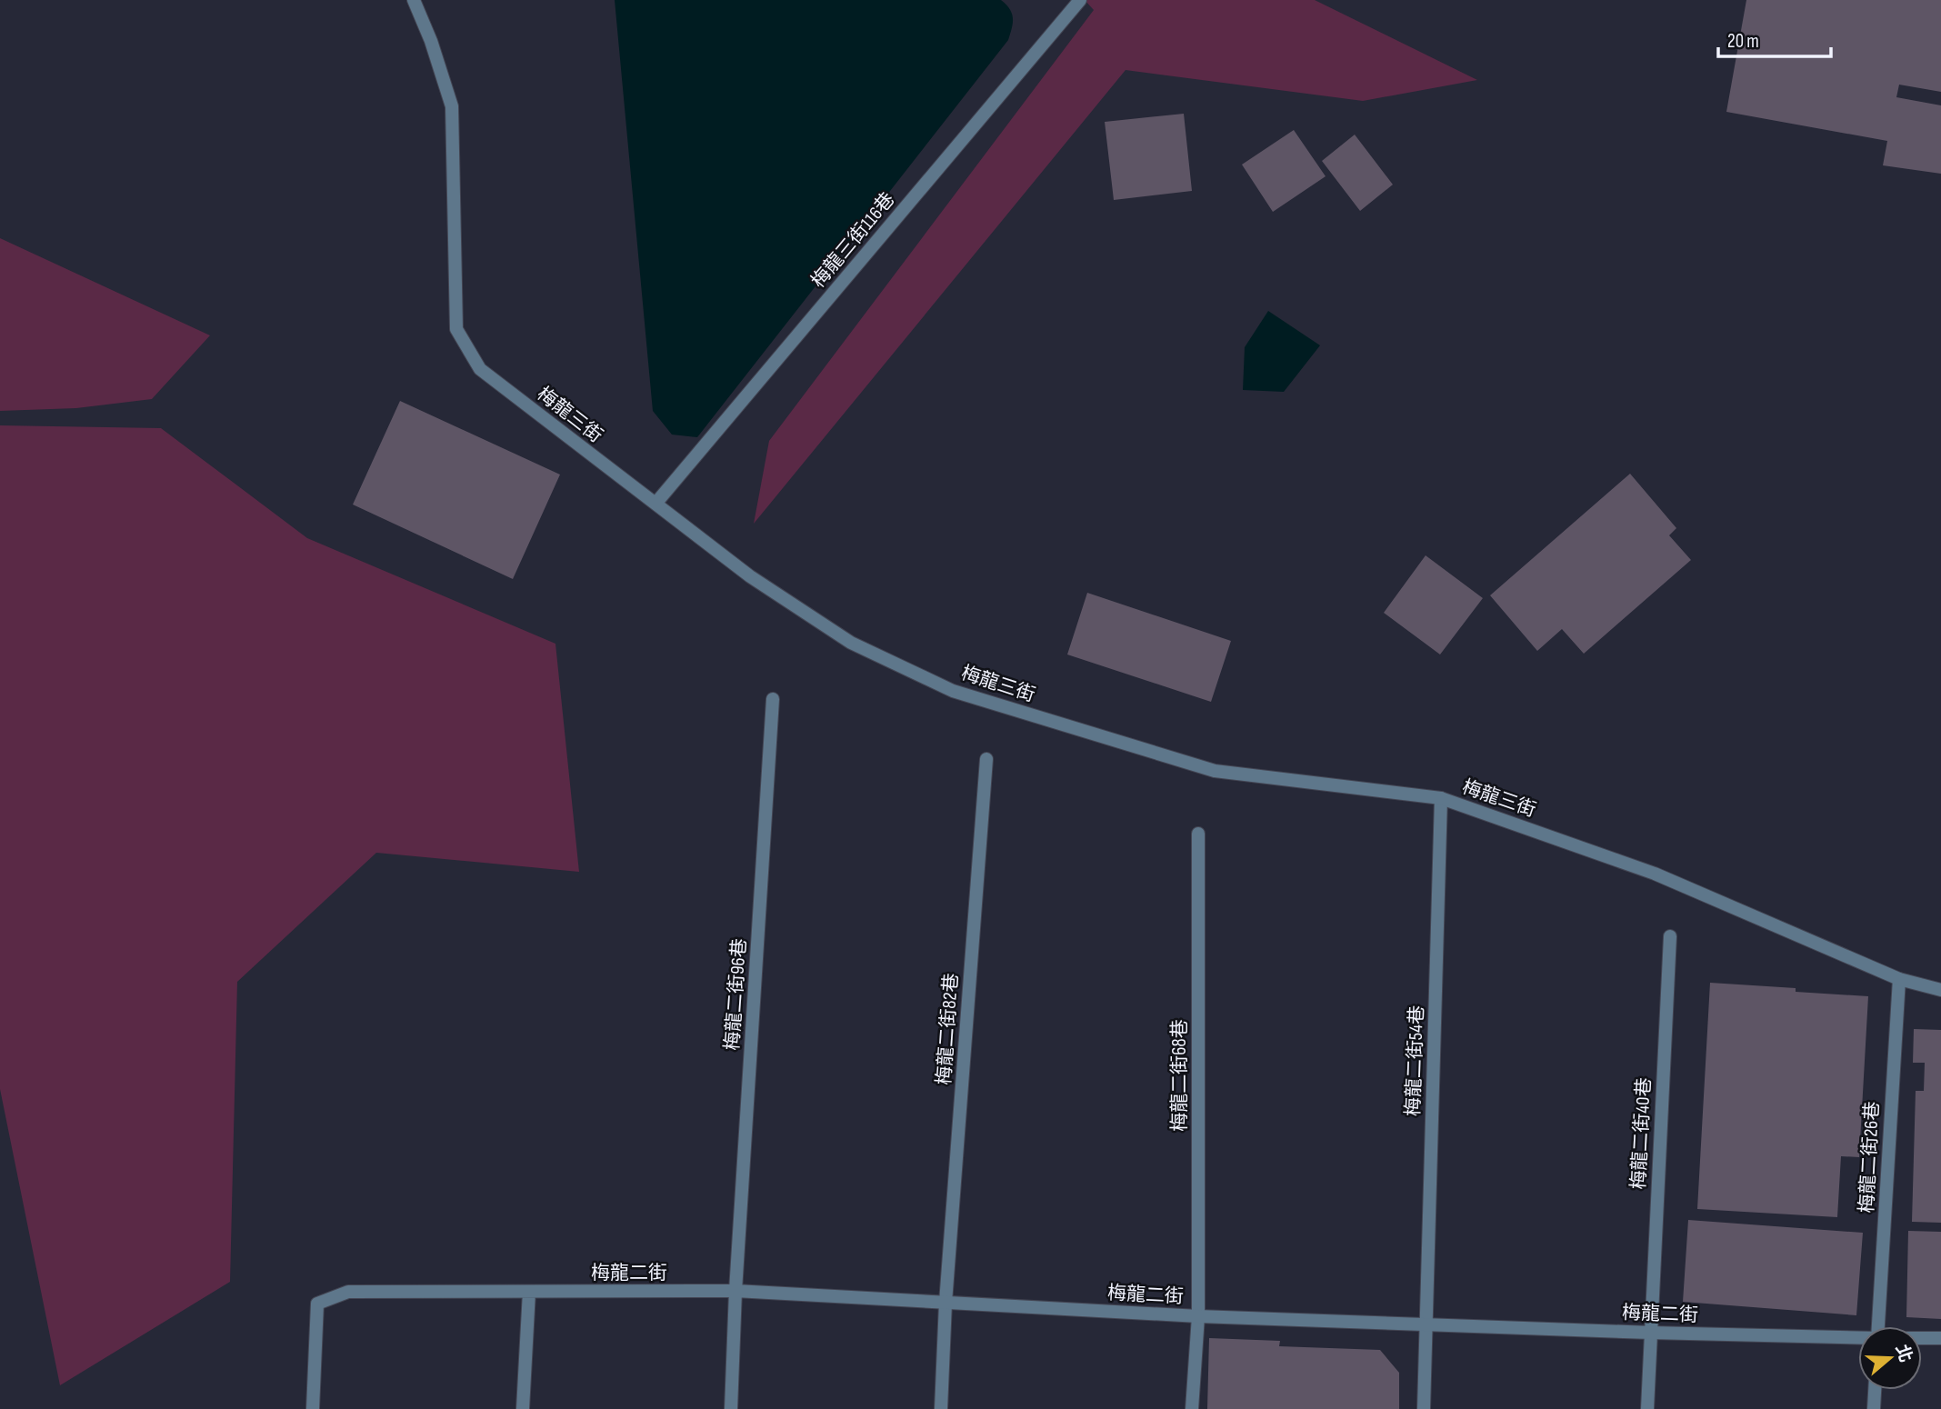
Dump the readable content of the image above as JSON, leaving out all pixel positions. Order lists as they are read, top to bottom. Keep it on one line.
{"streets":{"street":["梅龍三街116巷","梅龍三街","梅龍二街96巷","梅龍二街82巷","梅龍二街54巷","梅龍二街68巷","梅龍二街40巷","梅龍二街26巷","梅龍二街"]},"crossings":[["梅龍三街116巷","梅龍三街"],["梅龍三街","梅龍二街54巷"],["梅龍三街","梅龍二街26巷"],["梅龍二街96巷","梅龍二街"],["梅龍二街82巷","梅龍二街"],["梅龍二街54巷","梅龍二街"],["梅龍二街68巷","梅龍二街"],["梅龍二街40巷","梅龍二街"]],"scale_bar":"20 m","north":"right"}
